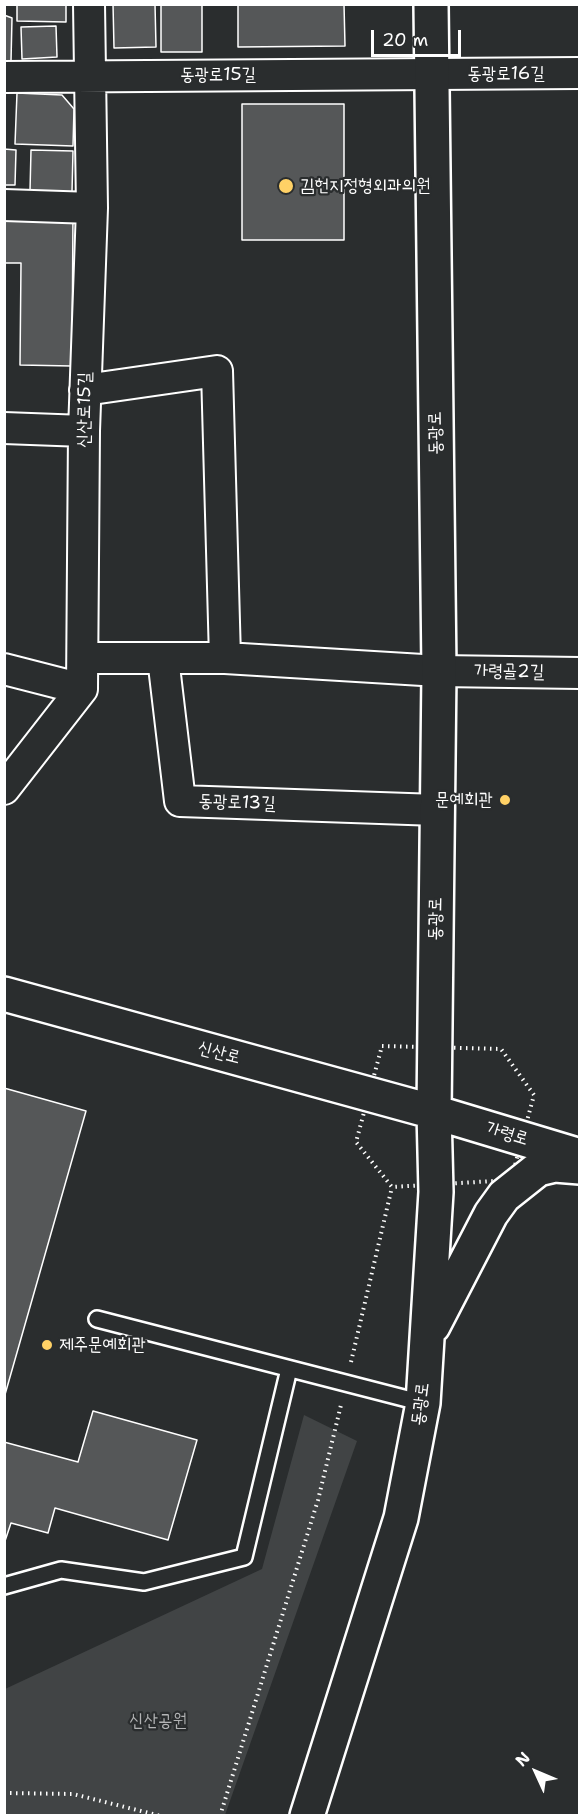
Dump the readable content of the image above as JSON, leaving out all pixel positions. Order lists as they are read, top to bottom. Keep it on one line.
{"streets":{"main road":["동광로","신산로","가령로"],"street":["동광로16길","동광로15길","신산로15길","가령골2길","동광로13길"]},"crossings":[["동광로16길","동광로15길"],["동광로16길","동광로"],["동광로15길","신산로15길"],["동광로15길","동광로"],["동광로","가령골2길"],["동광로","동광로13길"],["동광로","신산로"],["동광로","가령로"],["신산로","가령로"]],"parks":["신산공원"],"places":["김헌지정형외과의원","문예회관","제주문예회관"],"scale_bar":"20 m","north":"top left"}
